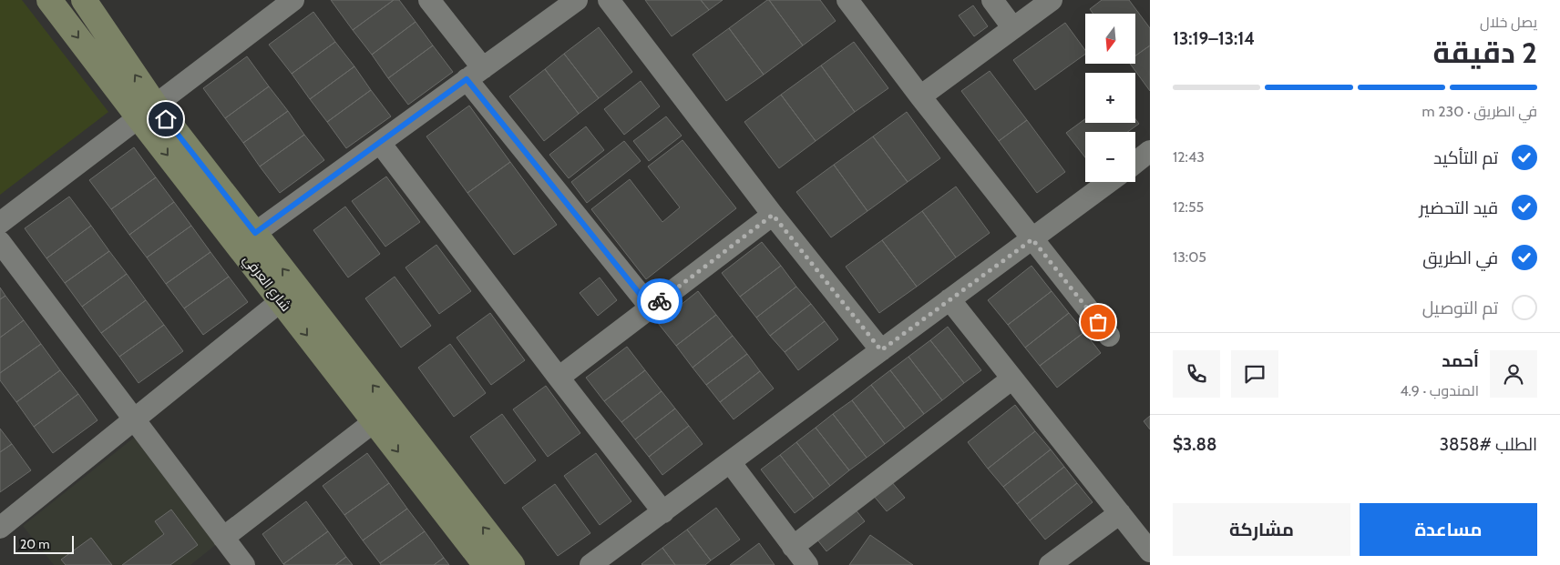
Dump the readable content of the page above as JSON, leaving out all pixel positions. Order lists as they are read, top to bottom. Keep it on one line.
{"streets":{"street":["شارع العرفي"]},"scale_bar":"20 m","north":"bottom","page":{"heading":["2 دقيقة","يصل خلال","13:14–13:19"],"panel":["أحمد","المندوب · 4.9","الطلب #3858","$3.88"],"map_buttons":["+","−"],"bar":"في الطريق · 230 m","list":[["تم التأكيد","12:43"],["قيد التحضير","12:55"],["في الطريق","13:05"],"تم التوصيل"],"buttons":["مساعدة","مشاركة"],"scale":"20 m"}}
